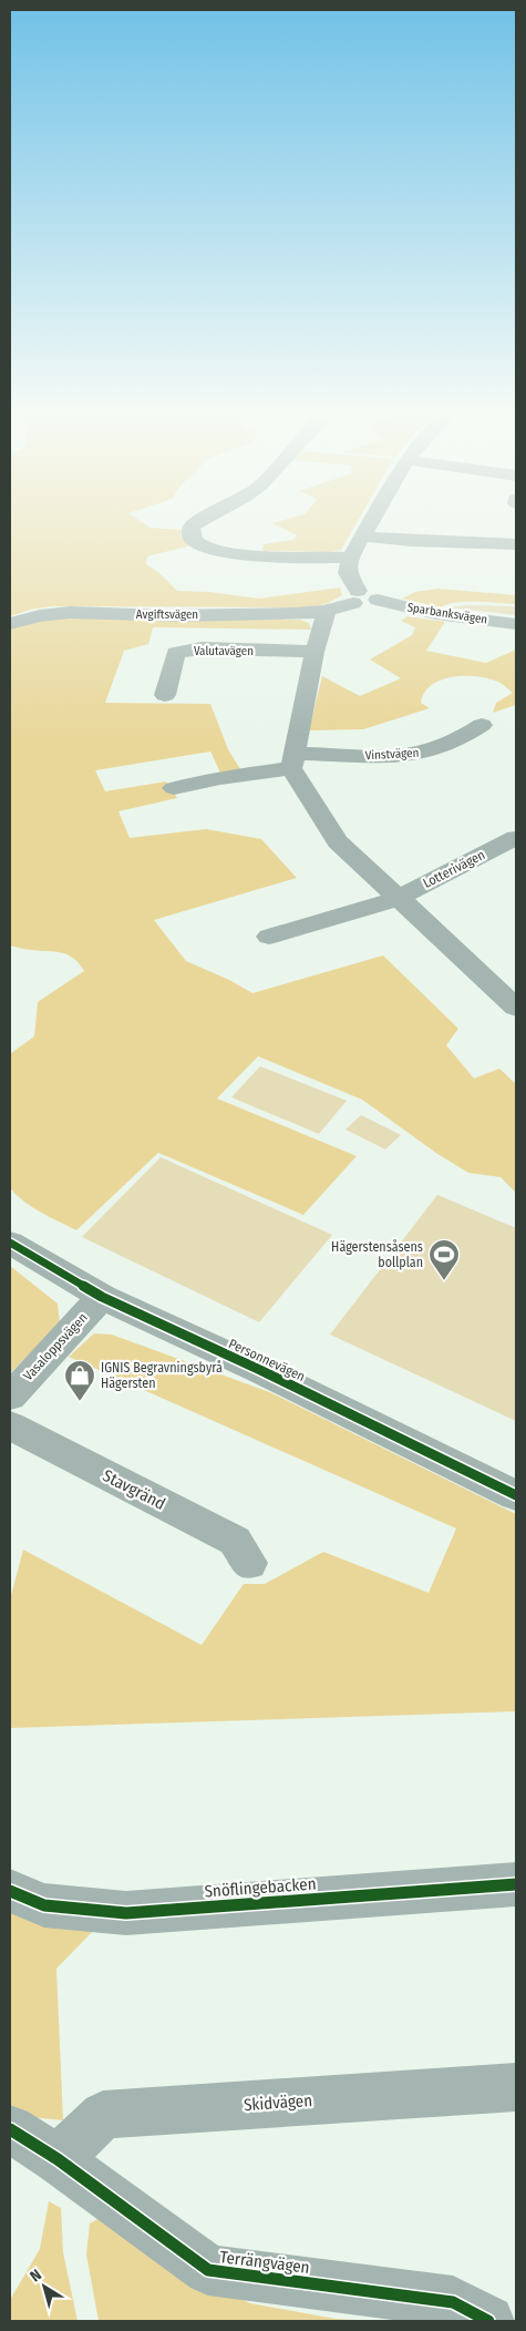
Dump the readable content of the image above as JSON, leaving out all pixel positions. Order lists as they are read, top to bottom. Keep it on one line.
{"streets":{"street":["Sparbanksvägen","Avgiftsvägen","Valutavägen","Vinstvägen","Lotterivägen","Vasaloppsvägen","Personnevägen","Stavgränd","Snöflingebacken","Skidvägen","Terrängvägen"]},"crossings":[["Vasaloppsvägen","Personnevägen"],["Skidvägen","Terrängvägen"]],"places":{"sports":["Hägerstensåsens bollplan"],"shop":["IGNIS Begravningsbyrå Hägersten"]},"north":"top left"}
